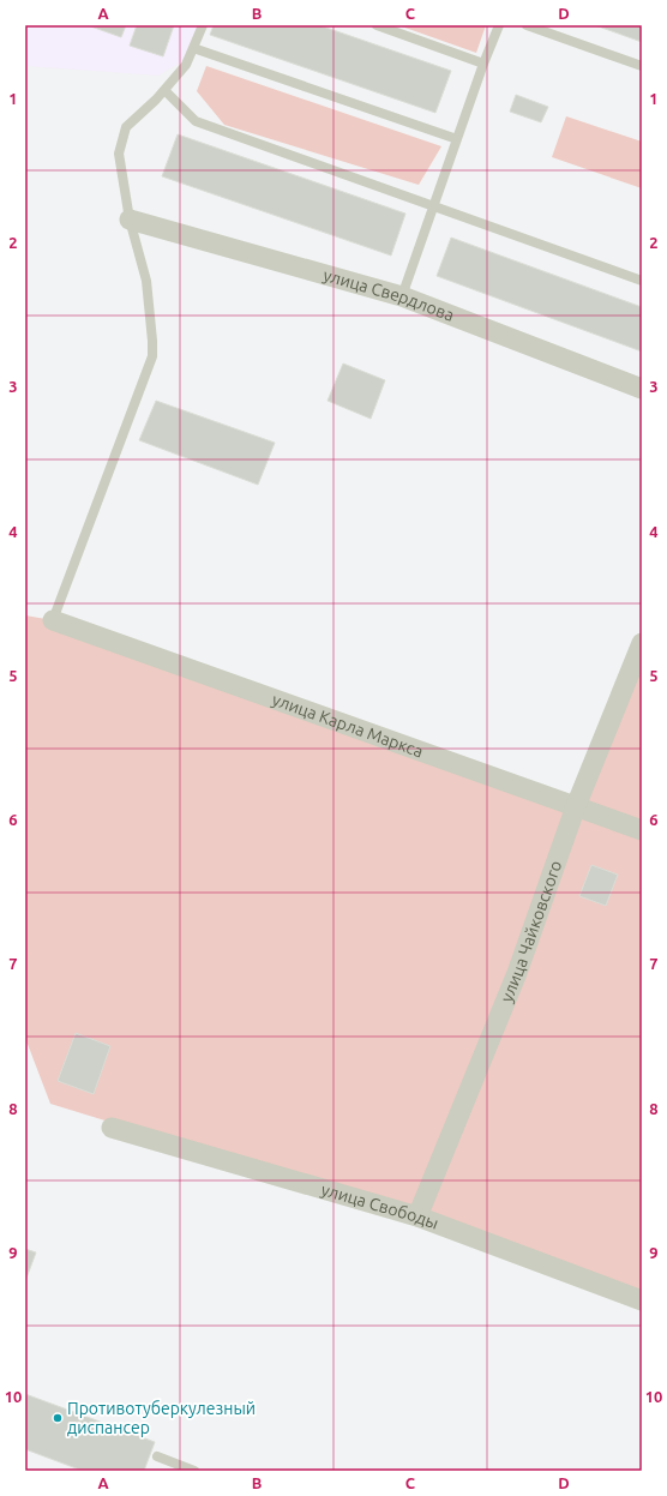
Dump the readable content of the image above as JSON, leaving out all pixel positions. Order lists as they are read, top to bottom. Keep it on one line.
{"streets":{"street":["улица Свердлова","улица Карла Маркса","улица Чайковского","улица Свободы"]},"crossings":[["улица Карла Маркса","улица Чайковского"],["улица Чайковского","улица Свободы"]],"places":["Противотуберкулезный диспансер"],"grid":{"columns":["A","B","C","D"],"rows":["1","2","3","4","5","6","7","8","9","10"]}}
